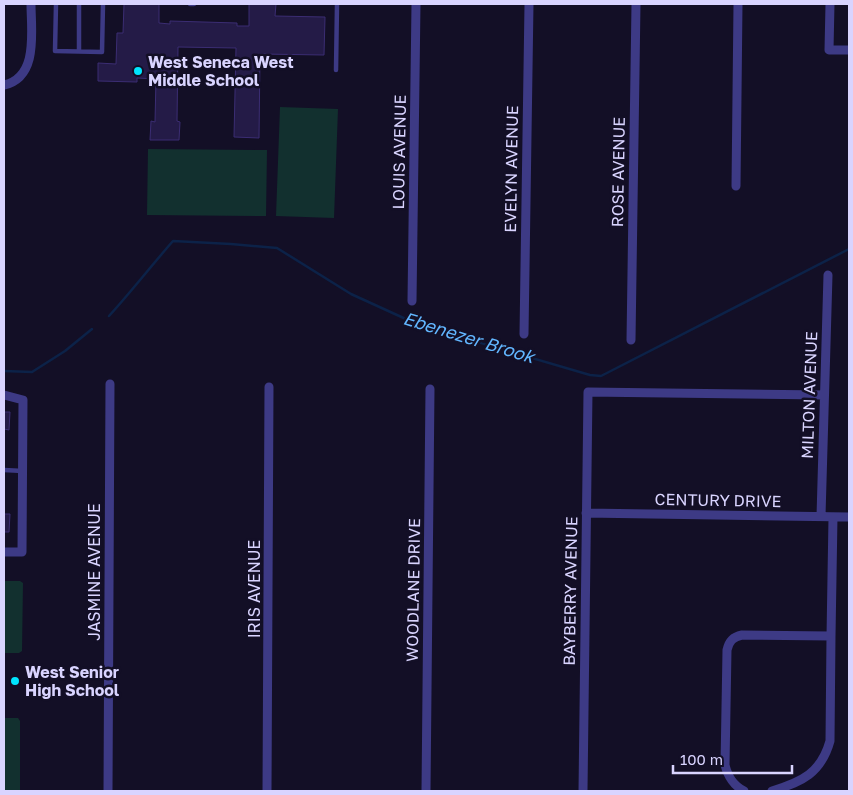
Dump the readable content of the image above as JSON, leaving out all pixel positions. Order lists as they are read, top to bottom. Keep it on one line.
{"streets":{"street":["LOUIS AVENUE","EVELYN AVENUE","ROSE AVENUE","MILTON AVENUE","CENTURY DRIVE","JASMINE AVENUE","IRIS AVENUE","WOODLANE DRIVE","BAYBERRY AVENUE"]},"crossings":[["MILTON AVENUE","CENTURY DRIVE"],["MILTON AVENUE","BAYBERRY AVENUE"],["CENTURY DRIVE","BAYBERRY AVENUE"]],"water":["Ebenezer Brook"],"places":["West Seneca West Middle School","West Senior High School"],"scale_bar":"100 m"}
